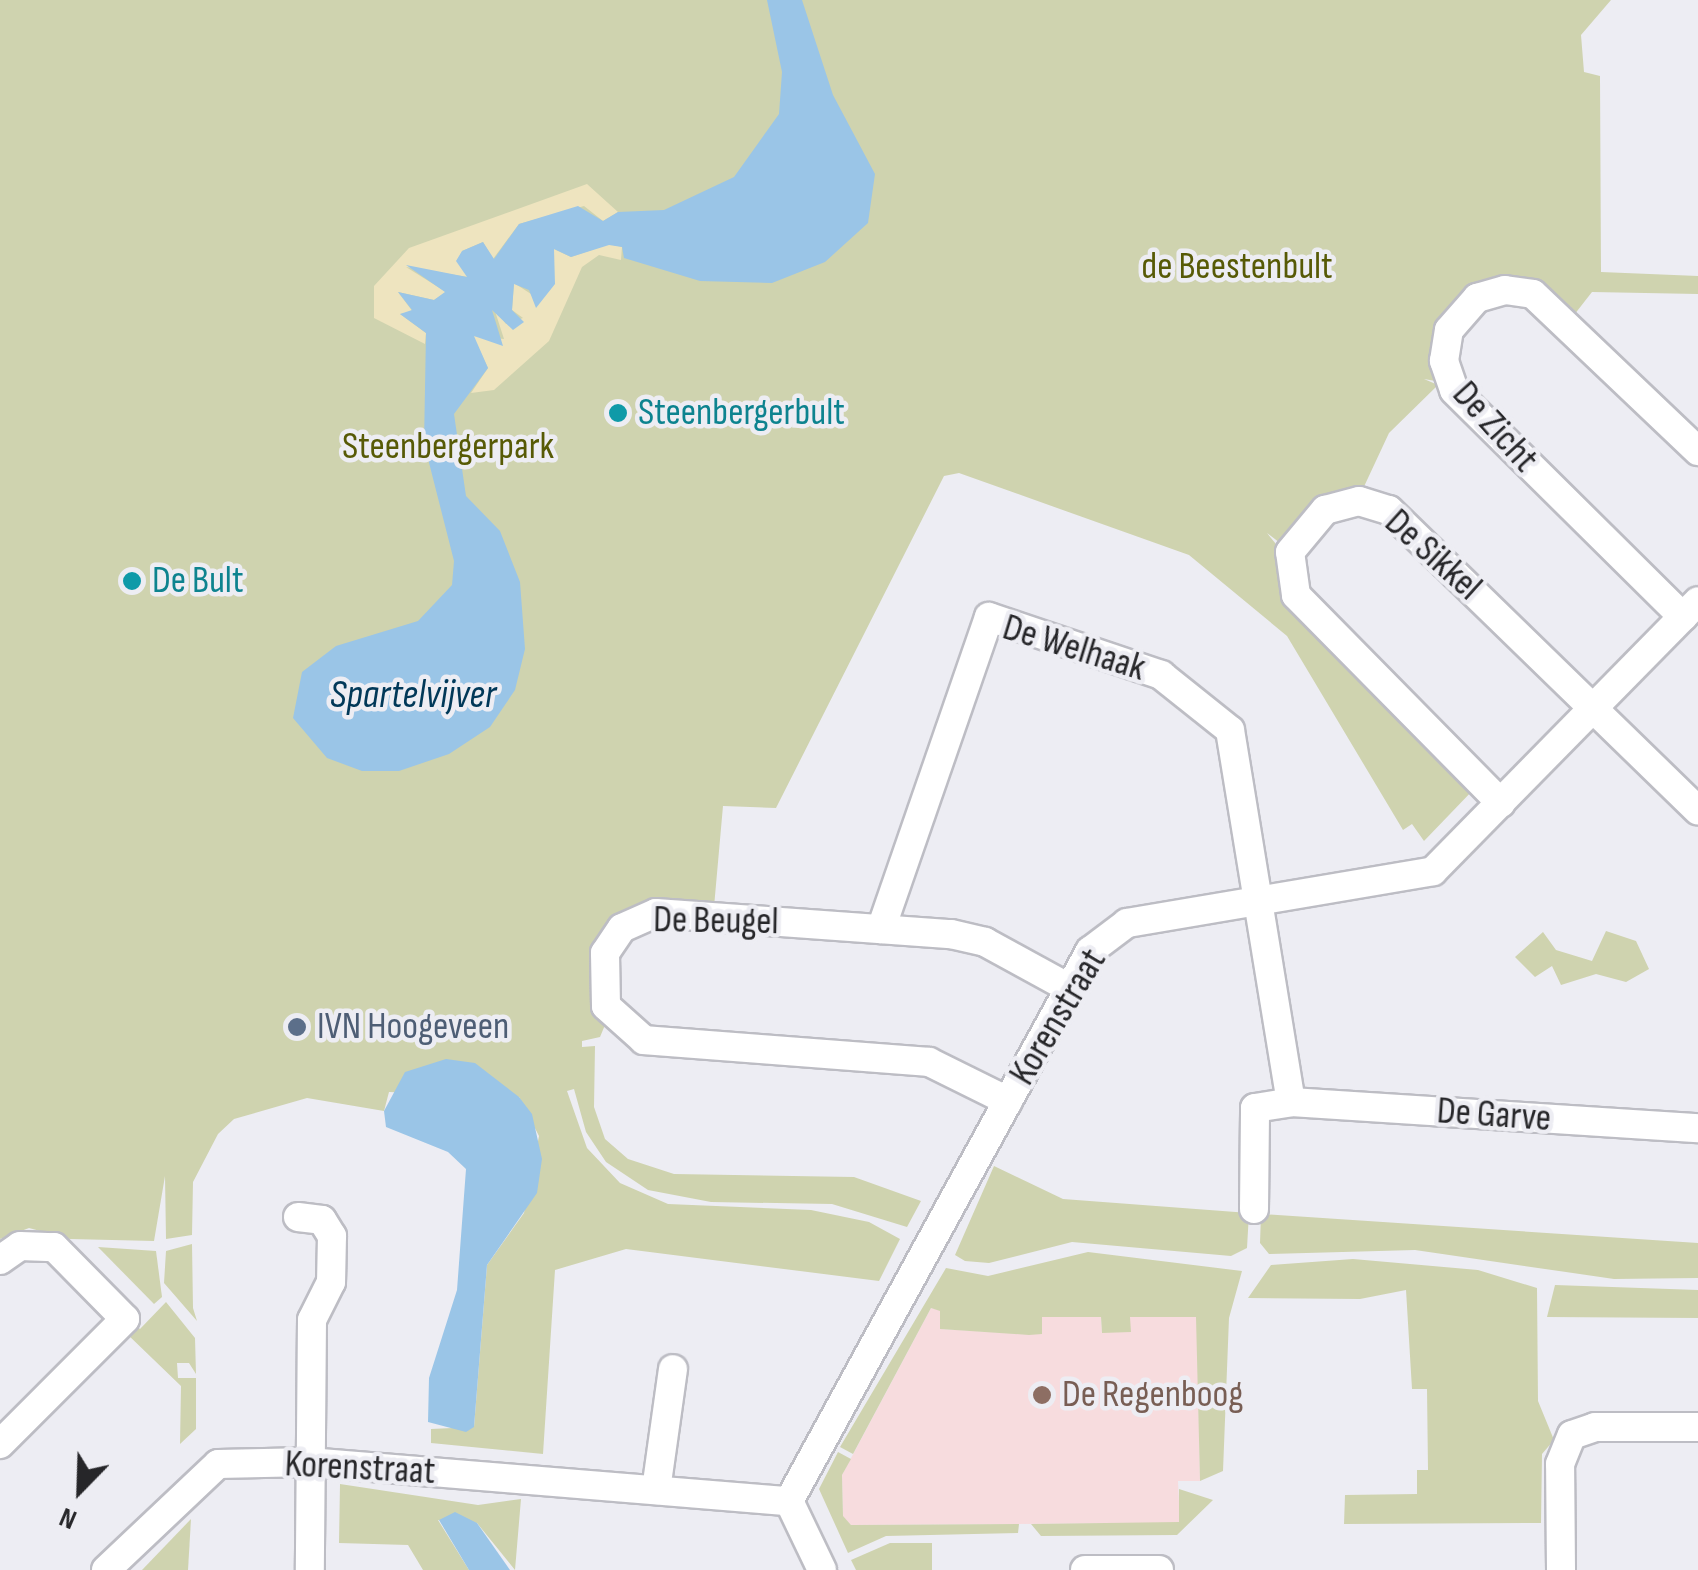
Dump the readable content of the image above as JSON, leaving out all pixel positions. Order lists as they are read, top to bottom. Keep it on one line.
{"streets":{"street":["De Zicht","De Sikkel","De Welhaak","De Beugel","Korenstraat","De Garve"]},"crossings":[["De Zicht","Korenstraat"],["De Sikkel","Korenstraat"],["De Welhaak","De Beugel"],["De Welhaak","Korenstraat"],["De Beugel","Korenstraat"]],"water":["Spartelvijver"],"parks":["de Beestenbult","Steenbergerpark"],"places":["Steenbergerbult","De Bult","IVN Hoogeveen","De Regenboog"],"north":"bottom left"}
